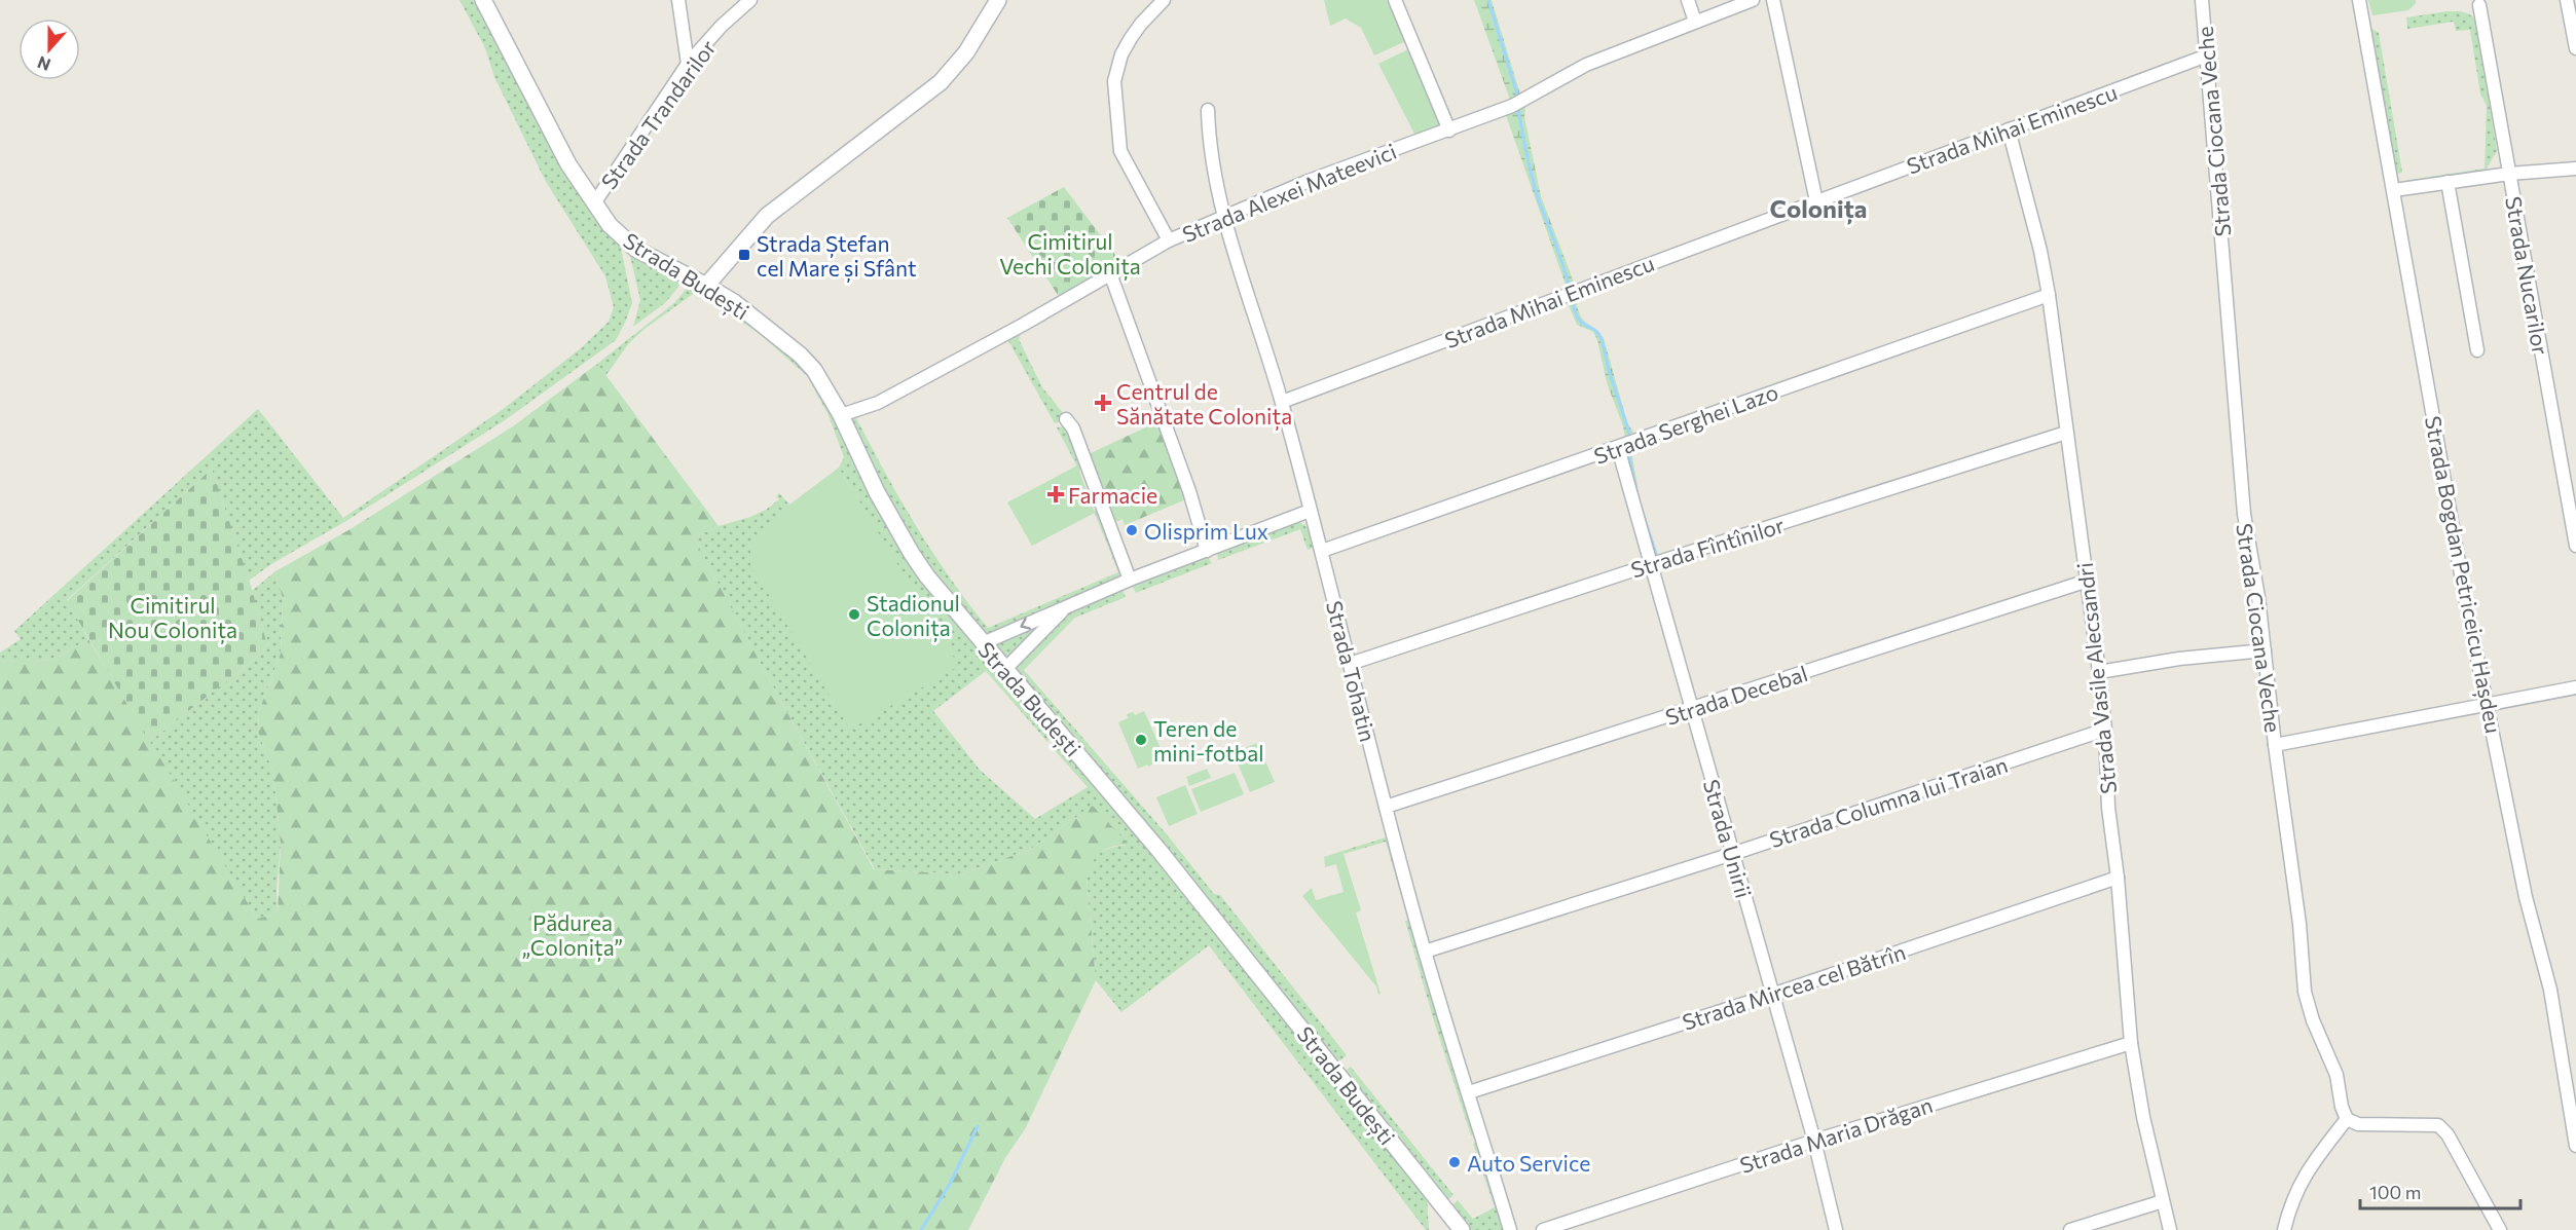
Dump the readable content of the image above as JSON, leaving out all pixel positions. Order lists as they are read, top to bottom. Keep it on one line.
{"streets":{"street":["Strada Trandarilor","Strada Mihai Eminescu","Strada Ciocana Veche","Strada Alexei Mateevici","Strada Budești","Strada Nucarilor","Strada Serghei Lazo","Strada Fîntînilor","Strada Bogdan Petriceicu Hașdeu","Strada Tohatin","Strada Vasile Alecsandri","Strada Decebal","Strada Columna lui Traian","Strada Unirii","Strada Mircea cel Bătrîn","Strada Maria Drăgan"]},"crossings":[["Strada Trandarilor","Strada Budești"],["Strada Mihai Eminescu","Strada Ciocana Veche"],["Strada Mihai Eminescu","Strada Tohatin"],["Strada Mihai Eminescu","Strada Vasile Alecsandri"],["Strada Alexei Mateevici","Strada Budești"],["Strada Alexei Mateevici","Strada Tohatin"],["Strada Serghei Lazo","Strada Tohatin"],["Strada Serghei Lazo","Strada Vasile Alecsandri"],["Strada Serghei Lazo","Strada Unirii"],["Strada Fîntînilor","Strada Tohatin"],["Strada Fîntînilor","Strada Vasile Alecsandri"],["Strada Fîntînilor","Strada Unirii"],["Strada Tohatin","Strada Decebal"],["Strada Tohatin","Strada Columna lui Traian"],["Strada Tohatin","Strada Mircea cel Bătrîn"],["Strada Vasile Alecsandri","Strada Decebal"],["Strada Vasile Alecsandri","Strada Columna lui Traian"],["Strada Vasile Alecsandri","Strada Mircea cel Bătrîn"],["Strada Vasile Alecsandri","Strada Maria Drăgan"],["Strada Decebal","Strada Unirii"],["Strada Columna lui Traian","Strada Unirii"],["Strada Unirii","Strada Mircea cel Bătrîn"],["Strada Unirii","Strada Maria Drăgan"]],"districts":["Colonița"],"parks":["Cimitirul Vechi Colonița","Cimitirul Nou Colonița","Pădurea „Colonița”"],"places":{"transit":["Strada Ștefan cel Mare și Sfânt"],"health":["Centrul de Sănătate Colonița","Farmacie"],"other":["Olisprim Lux","Stadionul Colonița","Teren de mini-fotbal","Auto Service"]},"scale_bar":"100 m","north":"bottom"}
